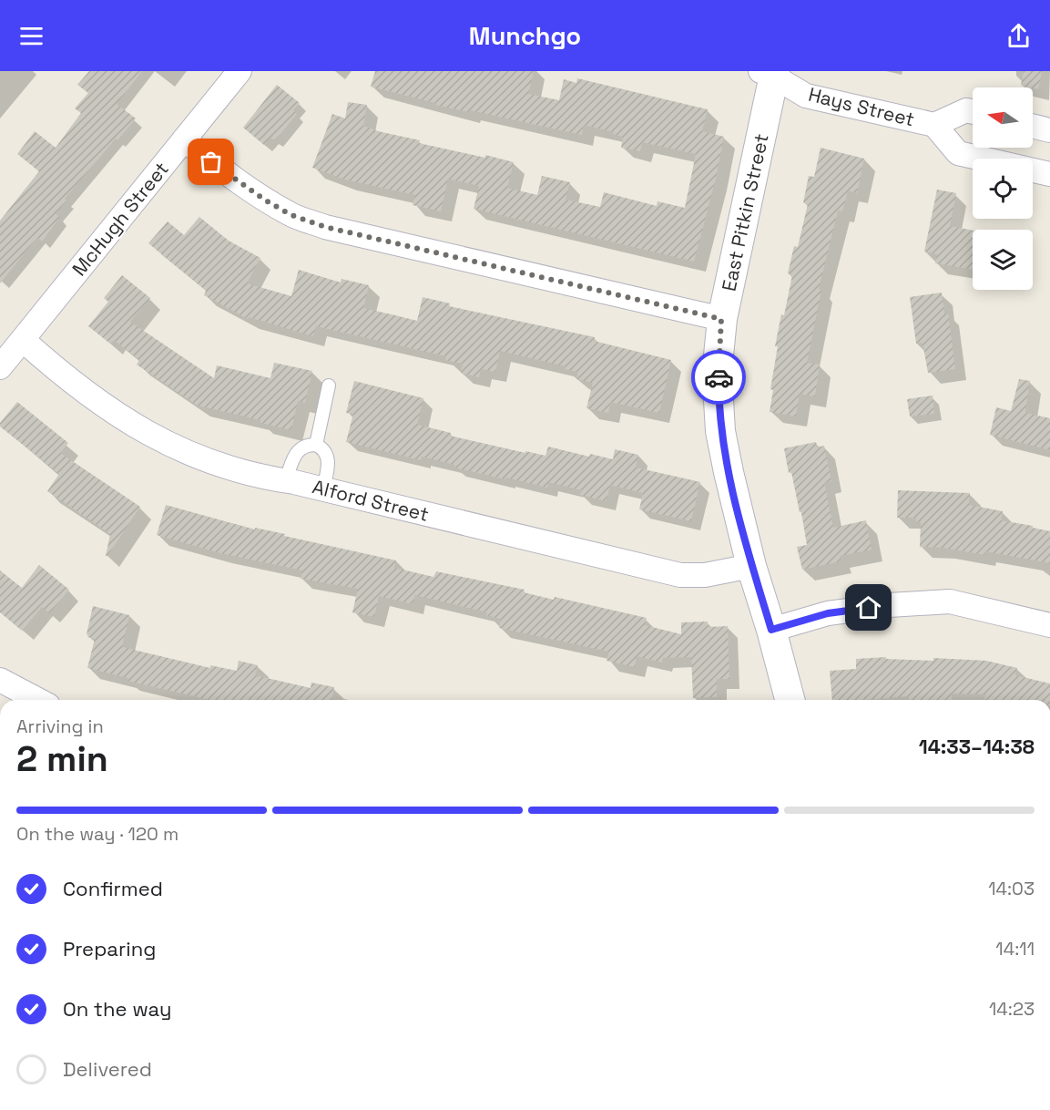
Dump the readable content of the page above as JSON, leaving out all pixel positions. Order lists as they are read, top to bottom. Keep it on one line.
{"streets":{"street":["Hays Street","East Pitkin Street","McHugh Street","Alford Street"]},"crossings":[["Hays Street","East Pitkin Street"],["East Pitkin Street","Alford Street"],["McHugh Street","Alford Street"]],"north":"left","page":{"header":"Munchgo","heading":["2 min","Arriving in","14:33–14:38"],"bar":"On the way · 120 m","list":[["Confirmed","14:03"],["Preparing","14:11"],["On the way","14:23"],"Delivered"]}}
